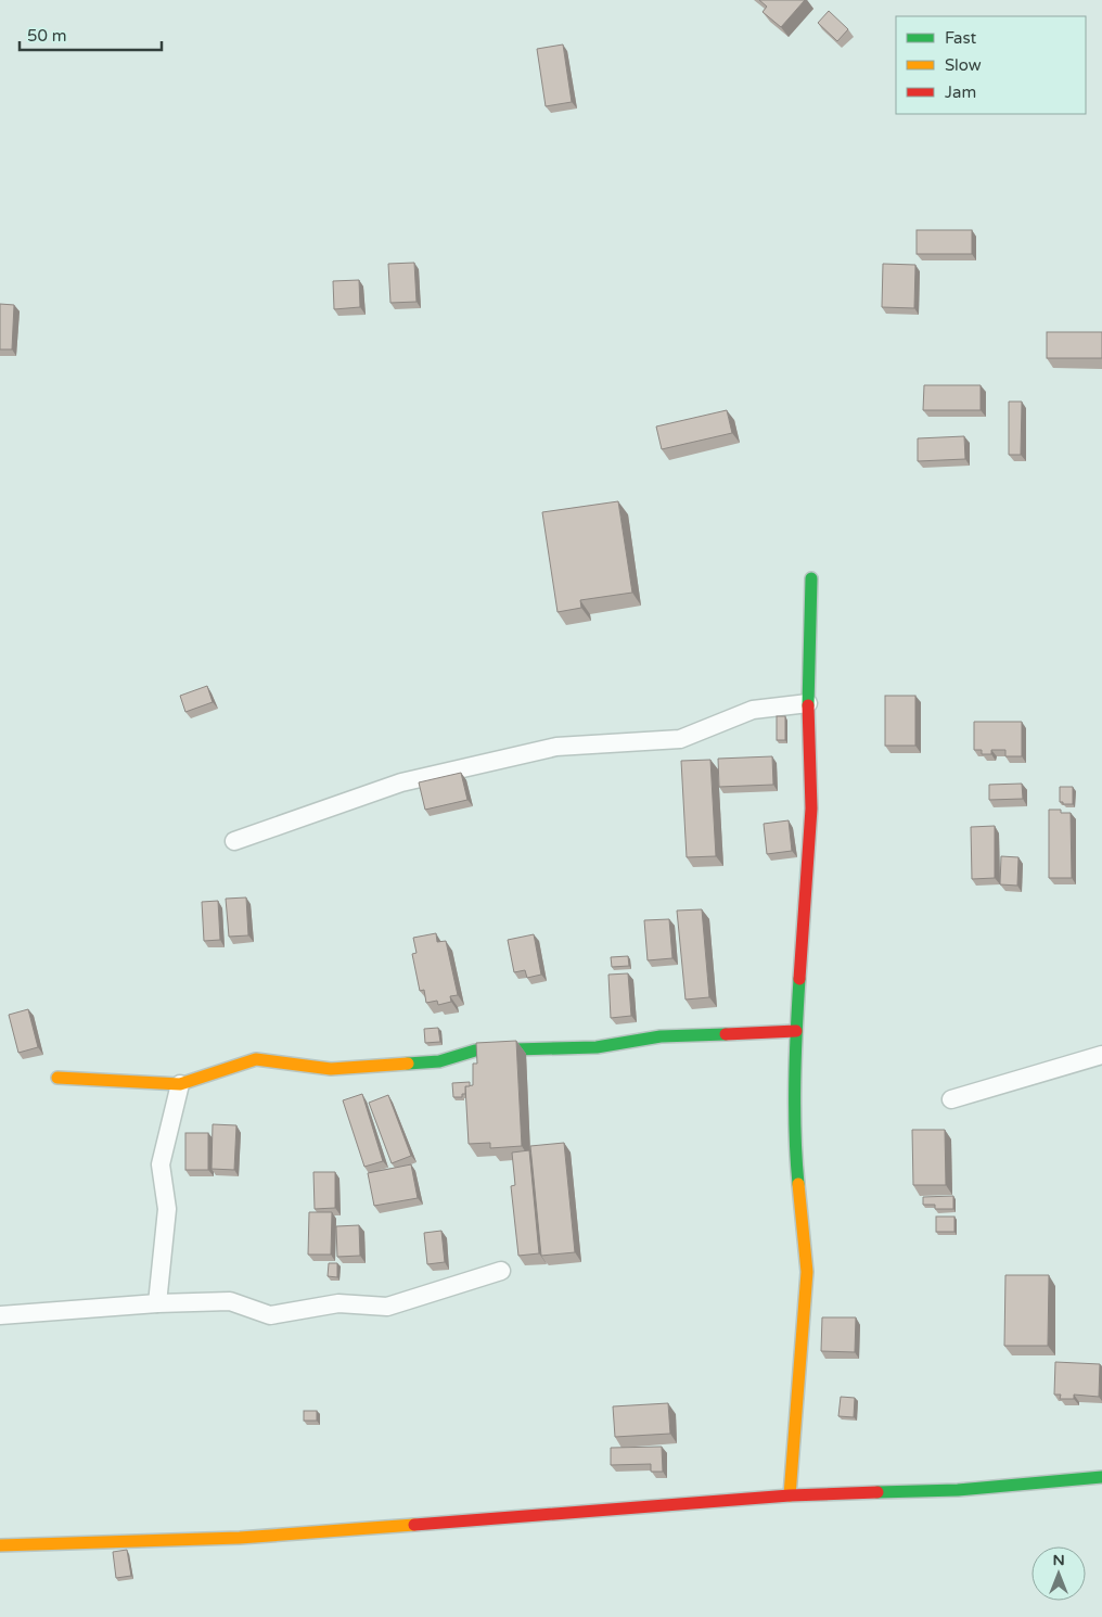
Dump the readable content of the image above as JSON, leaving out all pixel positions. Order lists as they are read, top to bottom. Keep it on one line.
{"legend":["Fast","Slow","Jam"],"scale_bar":"50 m","north":"top"}
